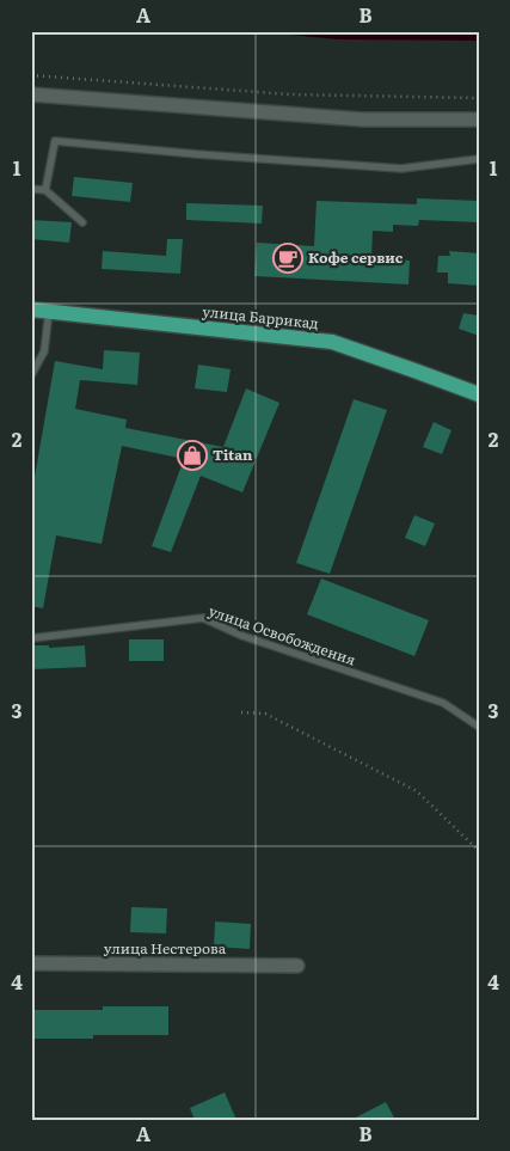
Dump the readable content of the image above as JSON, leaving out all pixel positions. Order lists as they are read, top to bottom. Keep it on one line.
{"streets":{"main road":["улица Баррикад"],"street":["улица Нестерова"],"lane":["улица Освобождения"]},"places":{"cafe":["Кофе сервис"],"shop":["Titan"]},"grid":{"columns":["A","B"],"rows":["1","2","3","4"]}}
